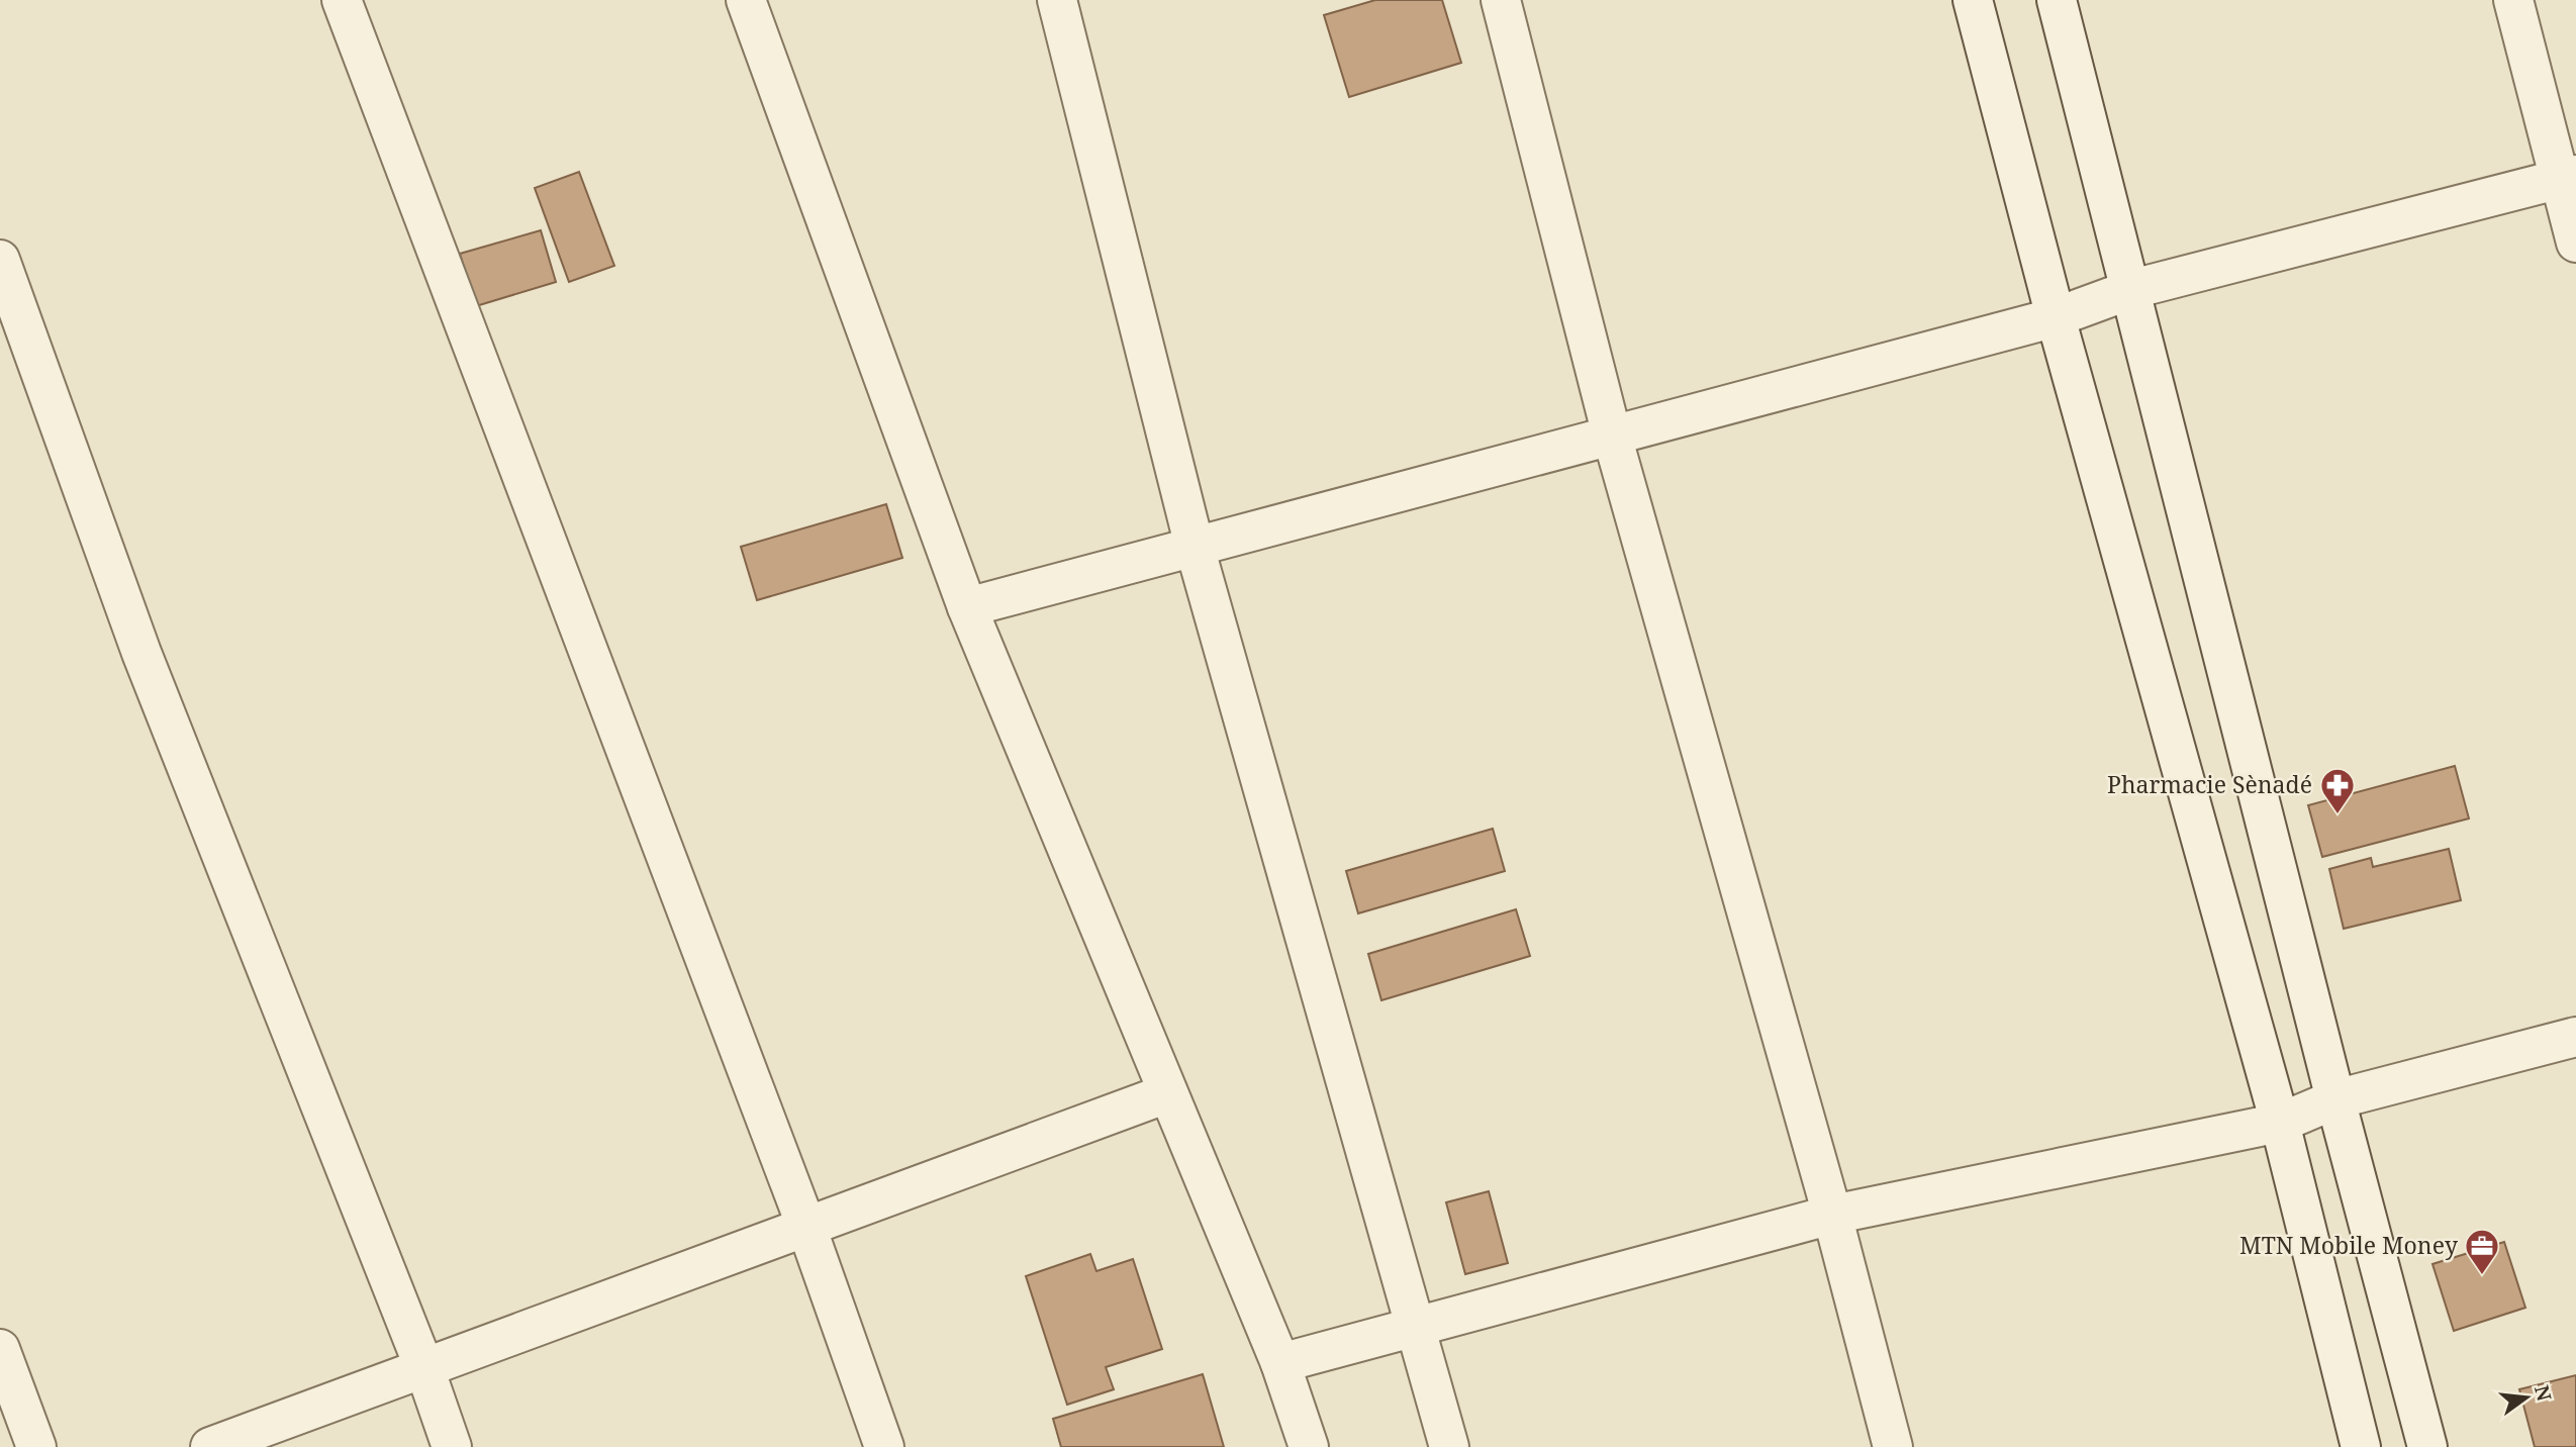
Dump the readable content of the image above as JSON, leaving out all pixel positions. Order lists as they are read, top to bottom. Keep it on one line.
{"places":{"pharmacy":["Pharmacie Sènadé"],"office":["MTN Mobile Money"]},"north":"right"}
